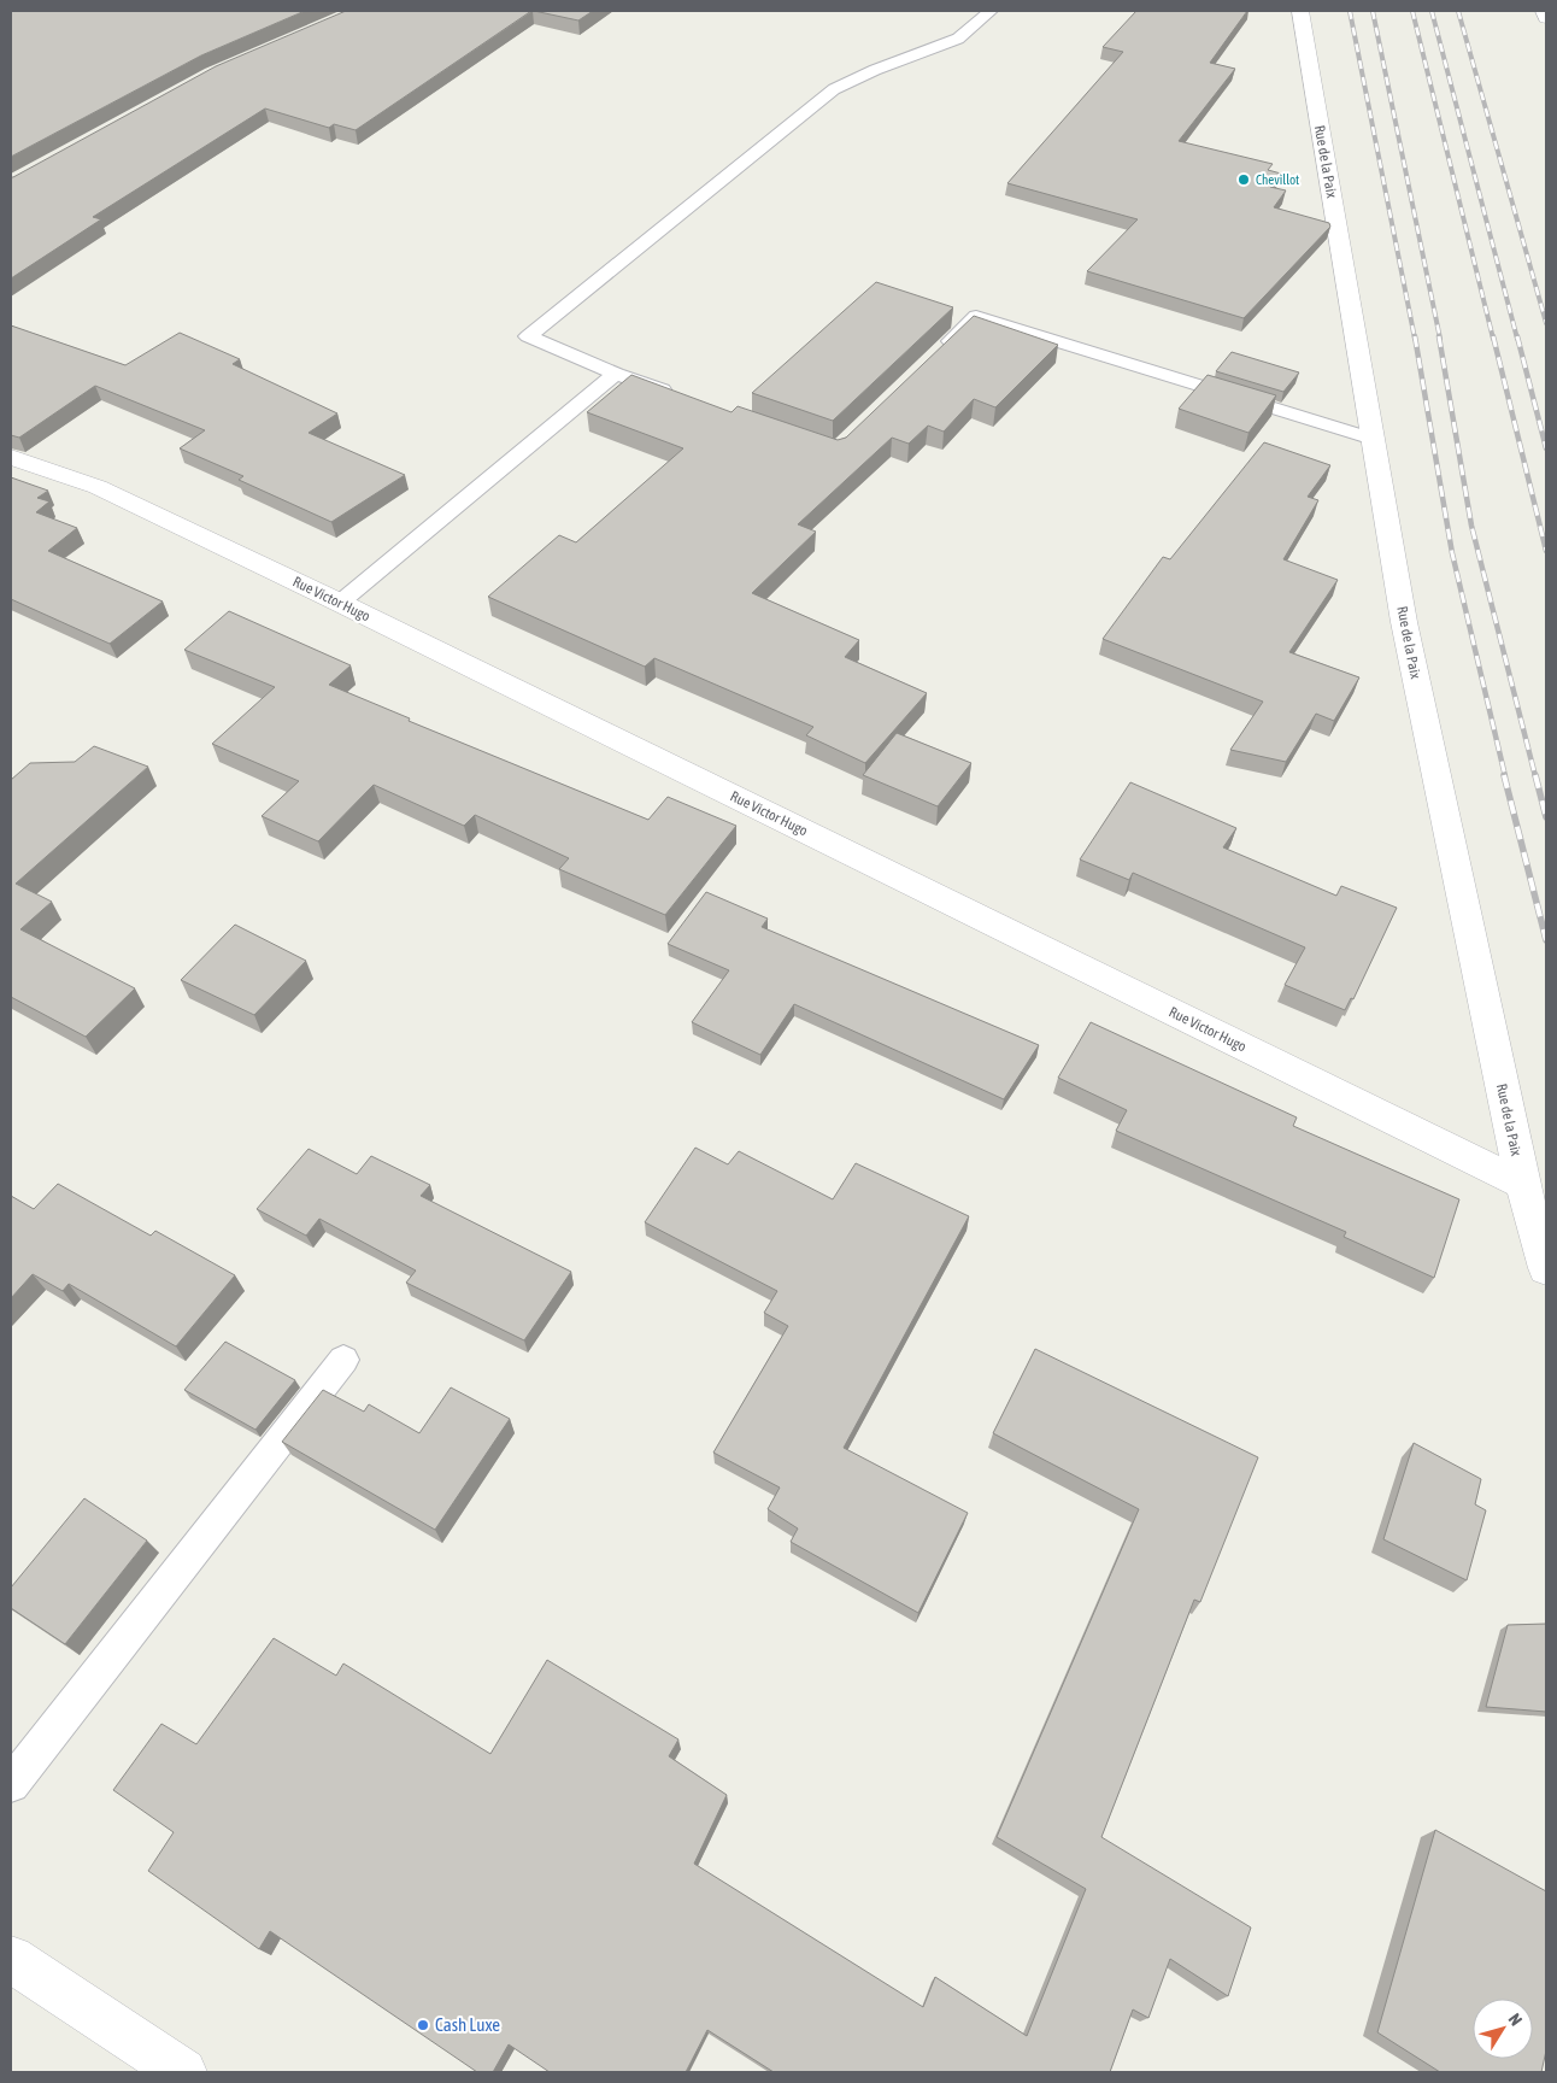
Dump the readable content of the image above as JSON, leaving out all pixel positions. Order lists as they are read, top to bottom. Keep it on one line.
{"streets":{"street":["Rue de la Paix","Rue Victor Hugo"]},"crossings":[["Rue de la Paix","Rue Victor Hugo"]],"places":["Chevillot","Cash Luxe"],"north":"top right"}
